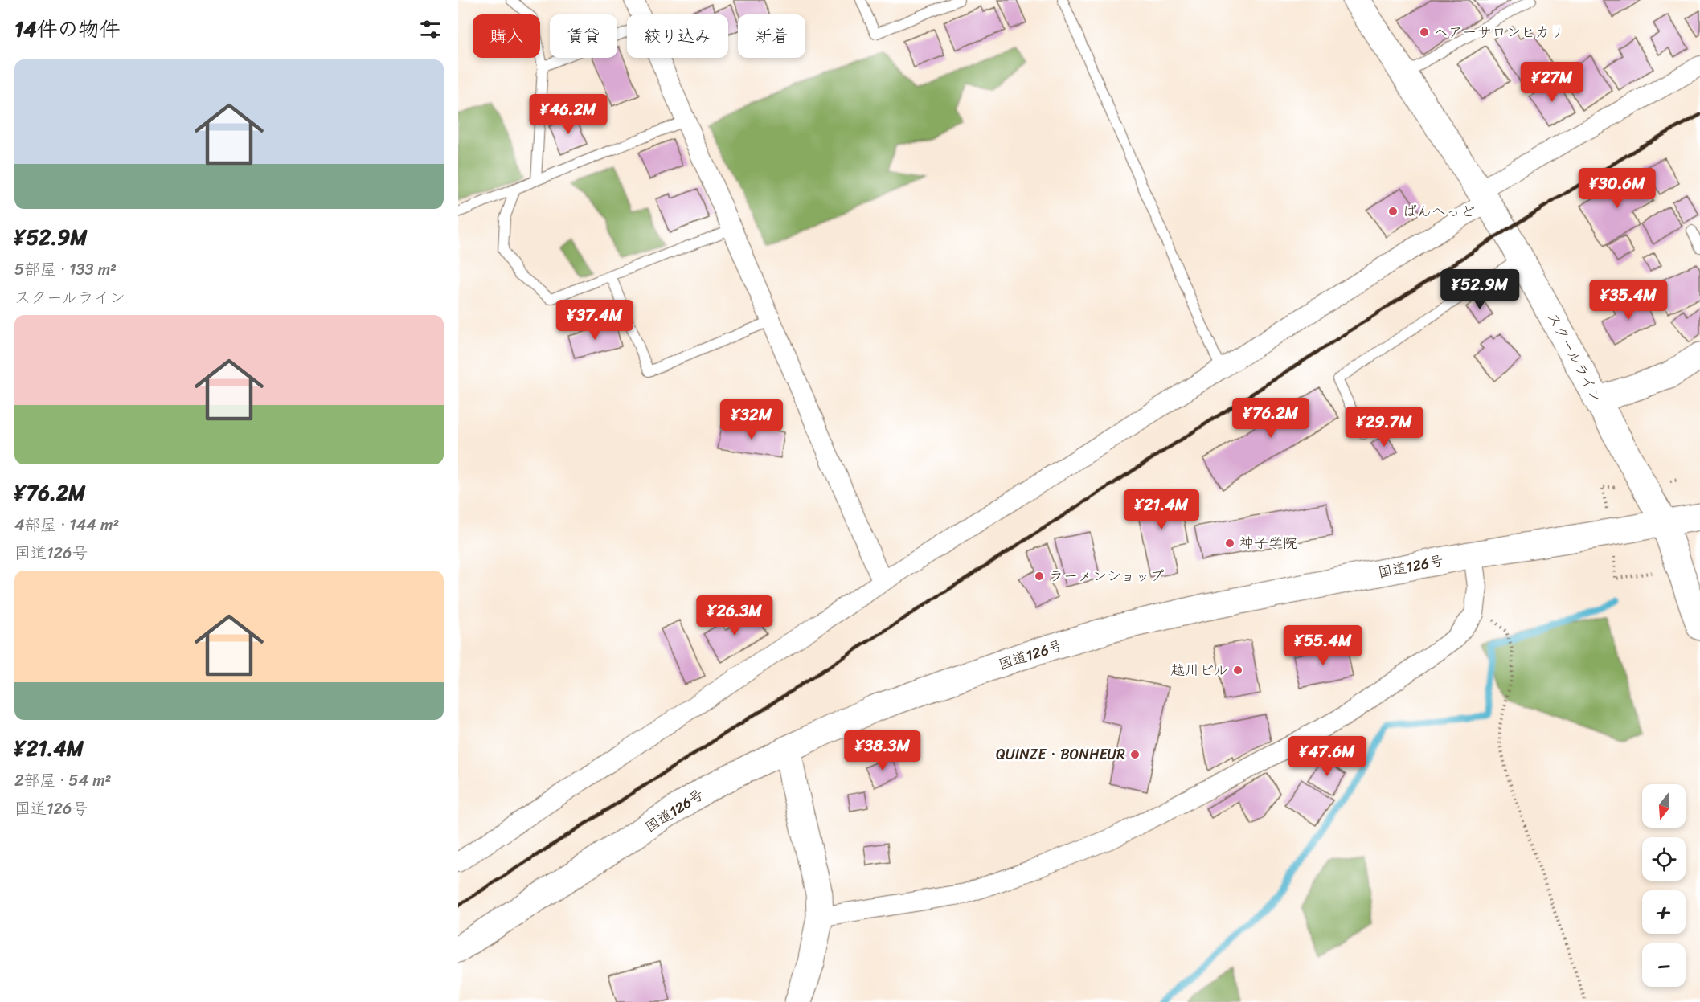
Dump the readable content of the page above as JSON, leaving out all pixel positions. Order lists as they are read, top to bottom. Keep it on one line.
{"streets":{"main road":["スクールライン","国道126号"]},"crossings":[["スクールライン","国道126号"]],"places":["ヘアーサロンヒカリ","ぱんへっど","神子学院","ラーメンショップ","越川ビル","QUINZE・BONHEUR"],"north":"bottom","page":{"heading":"14件の物件","chip":["購入","賃貸","絞り込み","新着"],"list":[{"name":"¥52.9M","note":"5部屋 · 133 m² · スクールライン"},{"name":"¥76.2M","note":"4部屋 · 144 m² · 国道126号"},{"name":"¥21.4M","note":"2部屋 · 54 m² · 国道126号"}],"price":["¥27M","¥46.2M","¥30.6M","¥52.9M","¥35.4M","¥37.4M","¥76.2M","¥32M","¥29.7M","¥21.4M","¥26.3M","¥55.4M","¥38.3M","¥47.6M"],"map_buttons":["+","−"]}}
